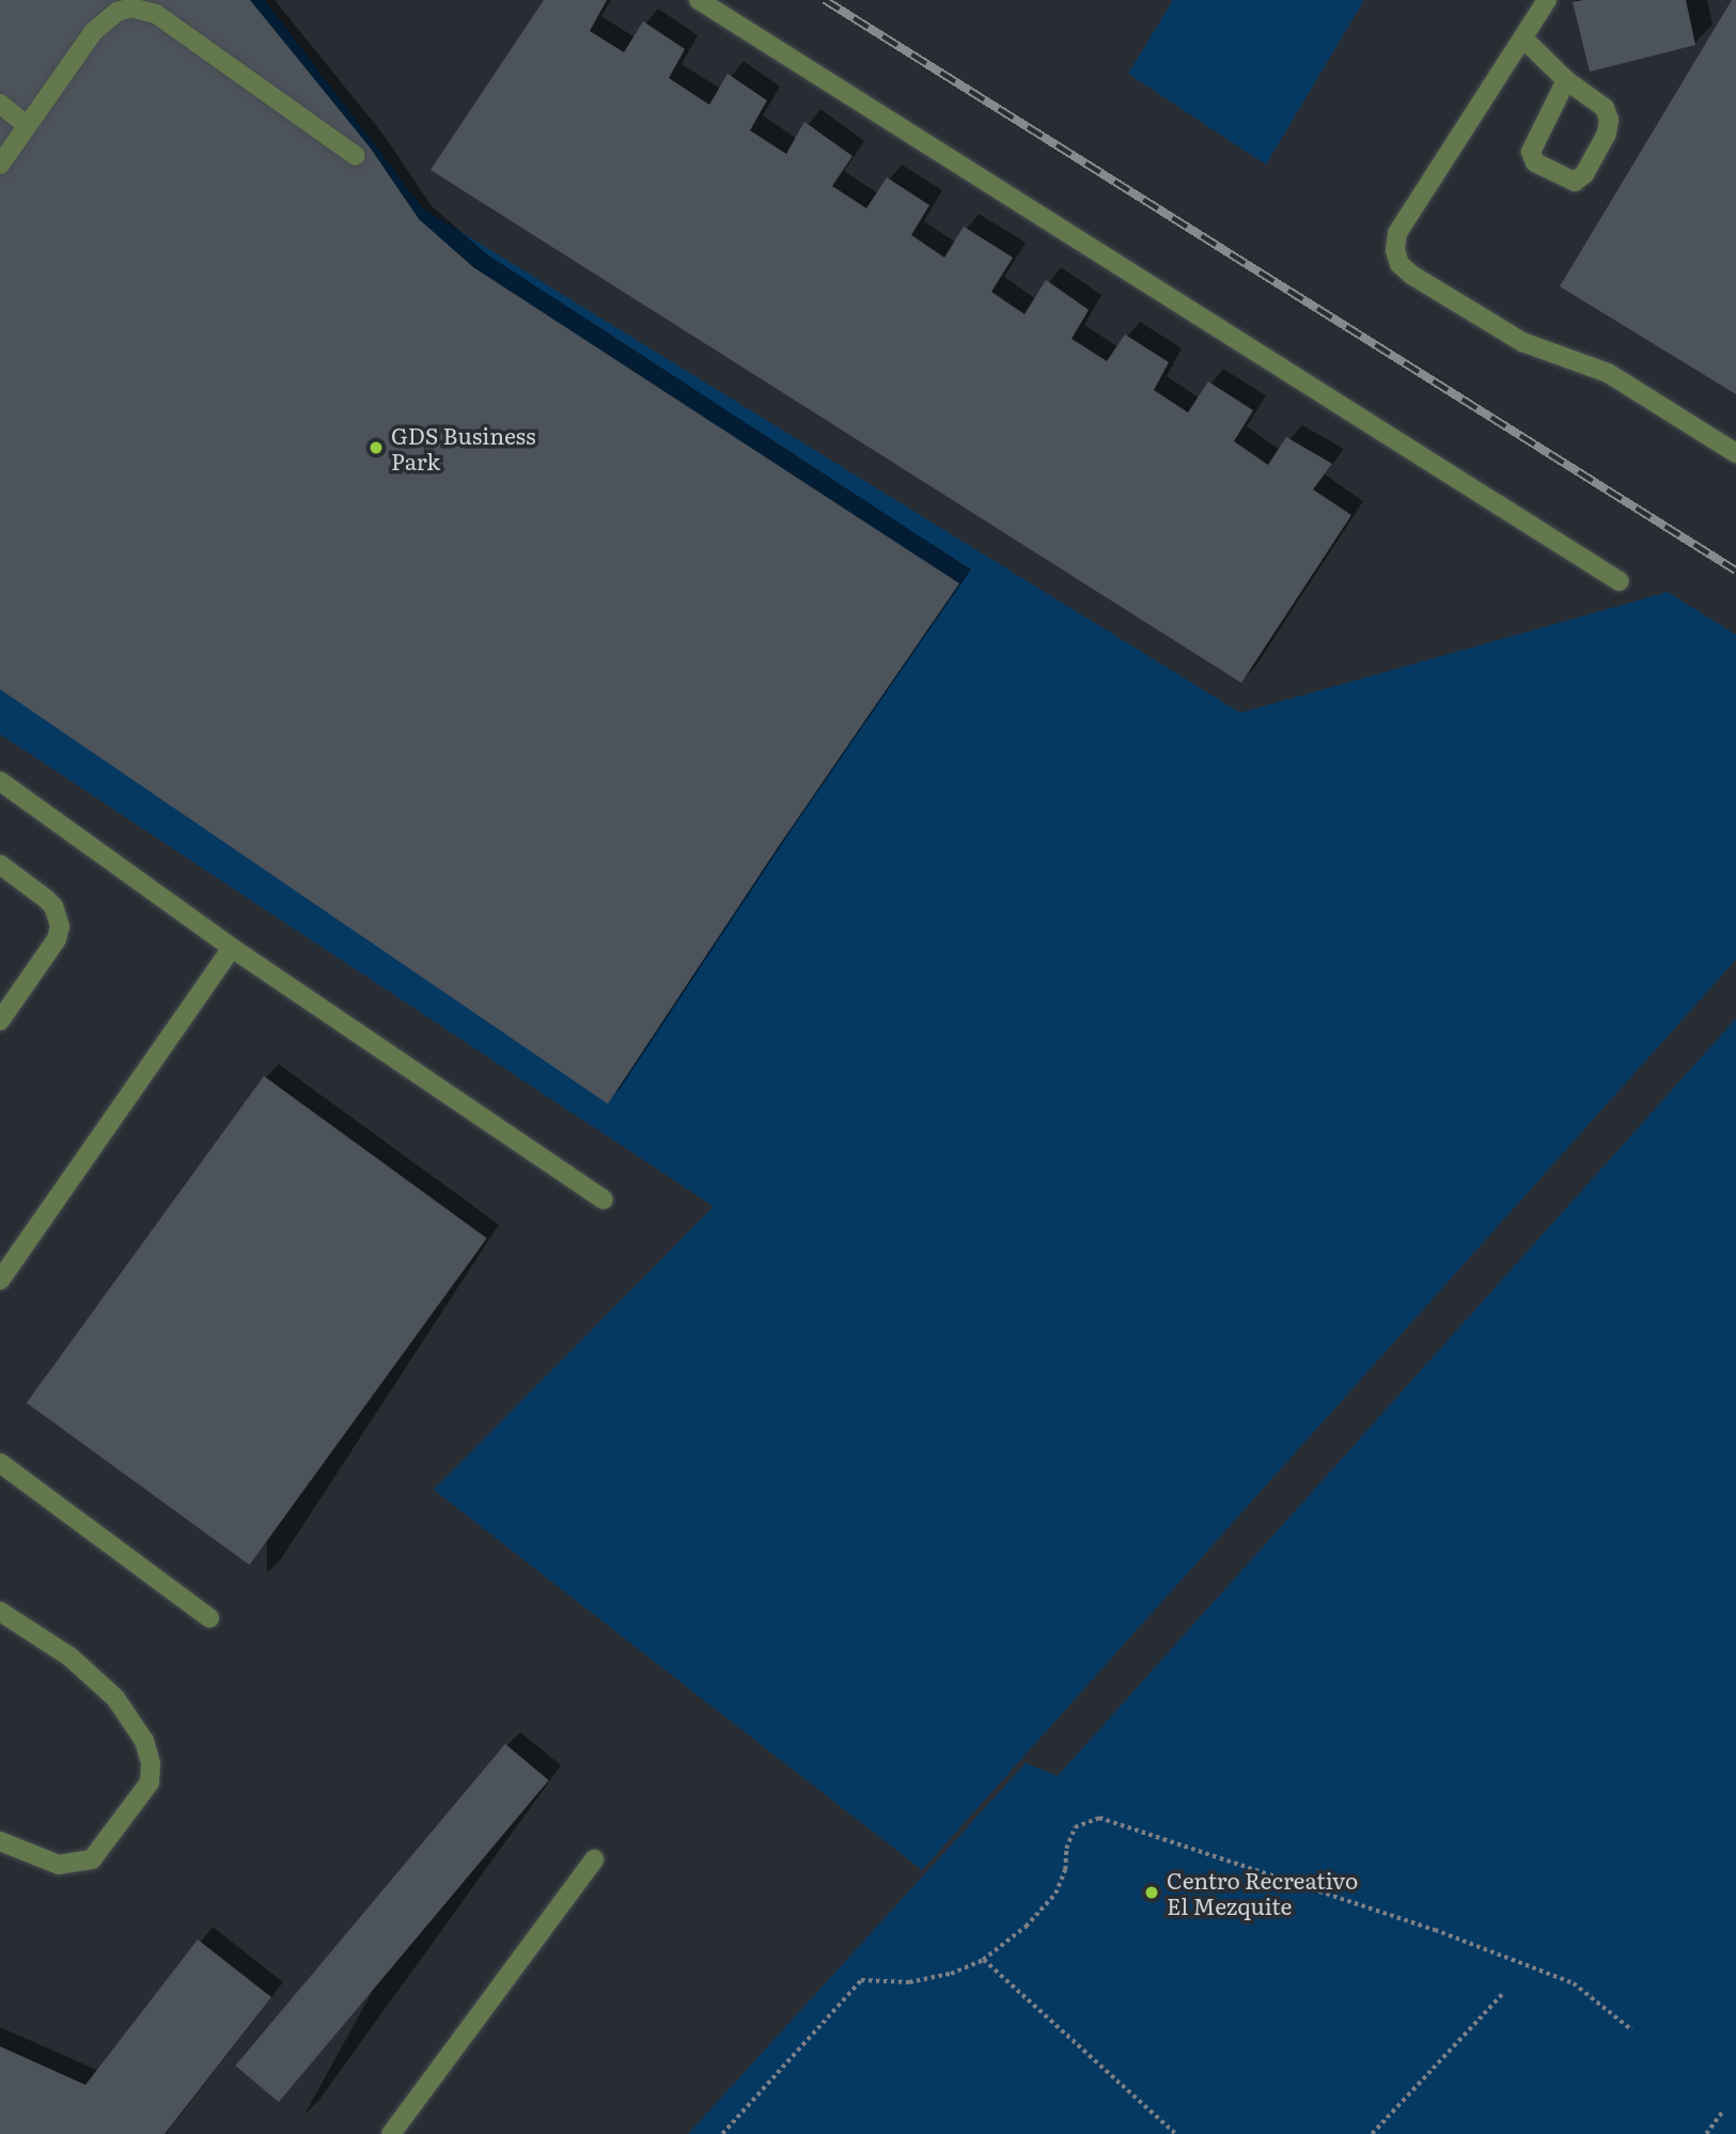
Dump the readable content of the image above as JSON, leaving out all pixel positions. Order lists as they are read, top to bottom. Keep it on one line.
{"places":["GDS Business Park","Centro Recreativo El Mezquite"]}
